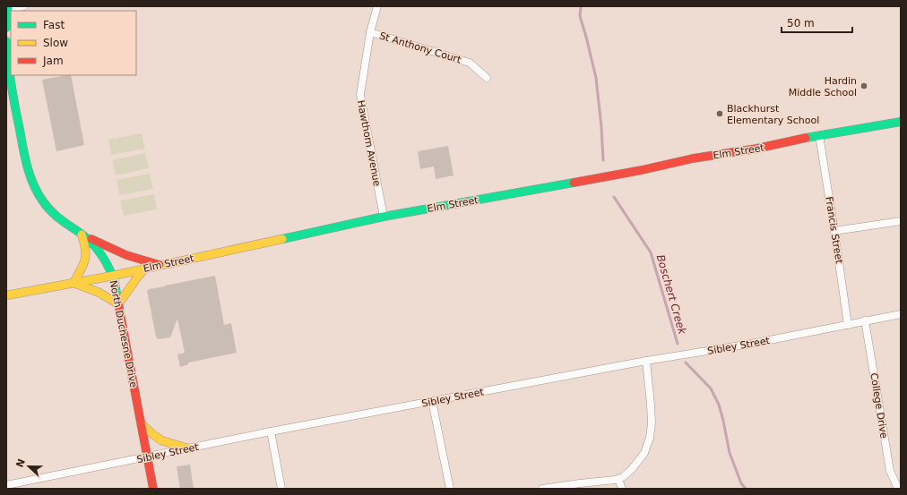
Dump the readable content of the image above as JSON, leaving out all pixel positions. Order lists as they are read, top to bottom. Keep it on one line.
{"streets":{"main road":["Elm Street","North Duchesne Drive"],"street":["St Anthony Court","Hawthorn Avenue","Francis Street","Sibley Street","College Drive"]},"crossings":[["St Anthony Court","Hawthorn Avenue"],["Hawthorn Avenue","Elm Street"],["Elm Street","Francis Street"],["Elm Street","North Duchesne Drive"],["Francis Street","Sibley Street"],["North Duchesne Drive","Sibley Street"],["Sibley Street","College Drive"]],"water":["Boschert Creek"],"places":["Hardin Middle School","Blackhurst Elementary School"],"legend":["Fast","Slow","Jam"],"scale_bar":"50 m","north":"left"}
